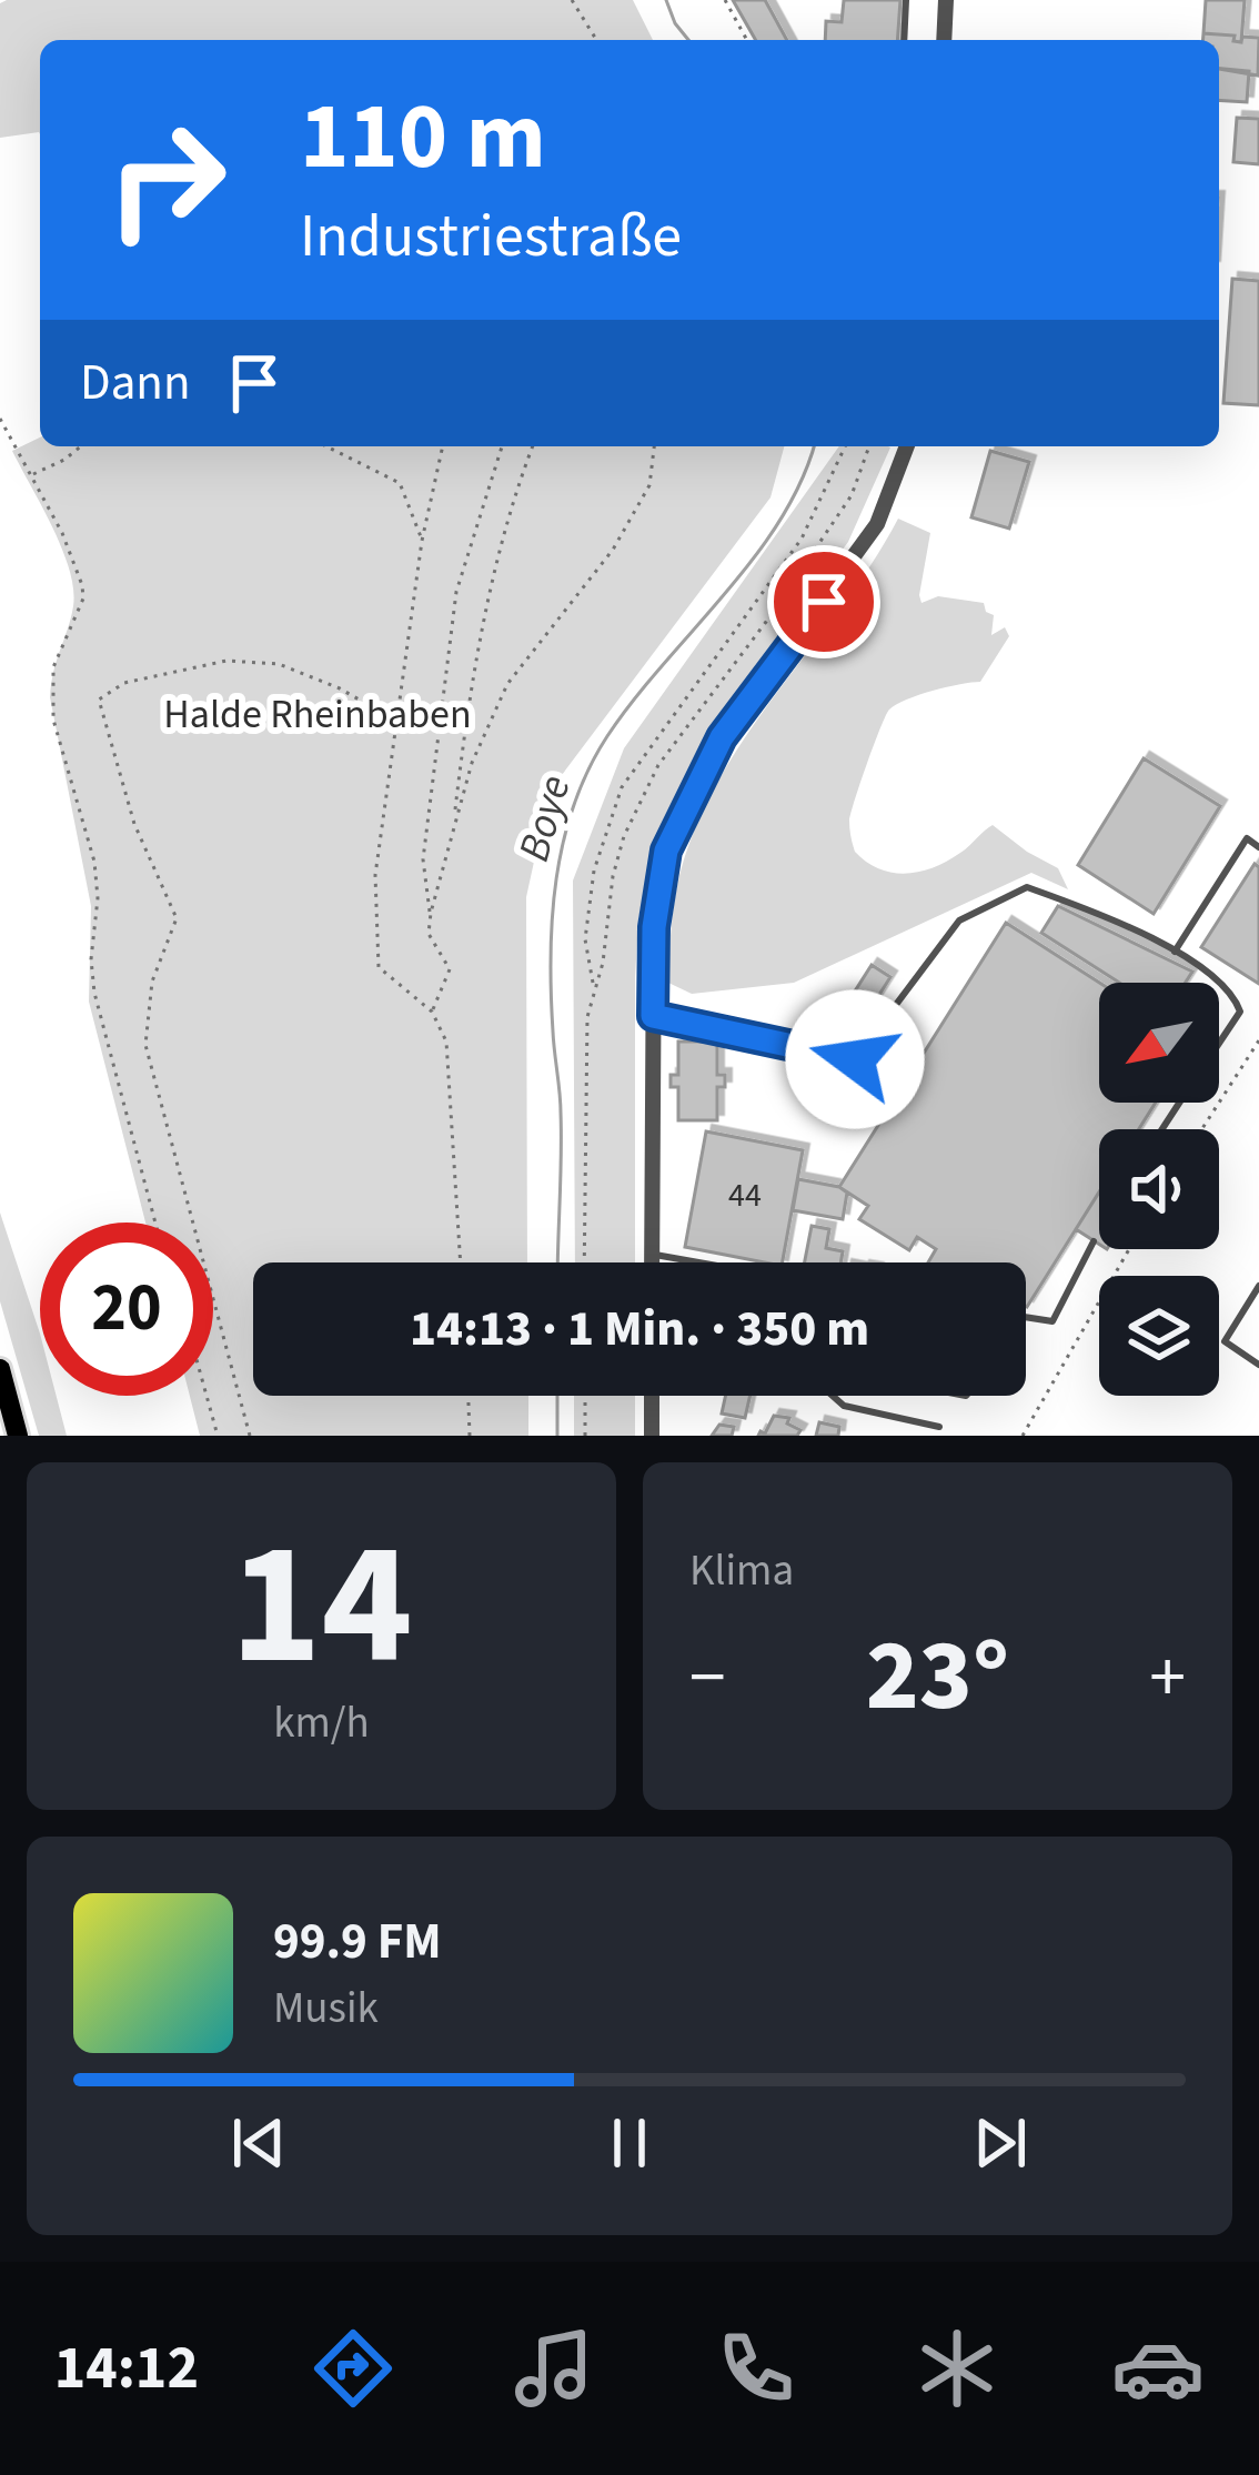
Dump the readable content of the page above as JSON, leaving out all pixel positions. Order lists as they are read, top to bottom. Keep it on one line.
{"water":["Boye"],"parks":["Halde Rheinbaben"],"house_numbers":["44"],"north":"bottom left","page":{"turn":["110 m","Industriestraße"],"then":"Dann","limit":"20","trip":"14:13 · 1 Min. · 350 m","tile":[["14","km/h"],"Klima"],"heat":["−","23°","+"],"song":["99.9 FM","Musik"],"tabs":"14:12"}}
